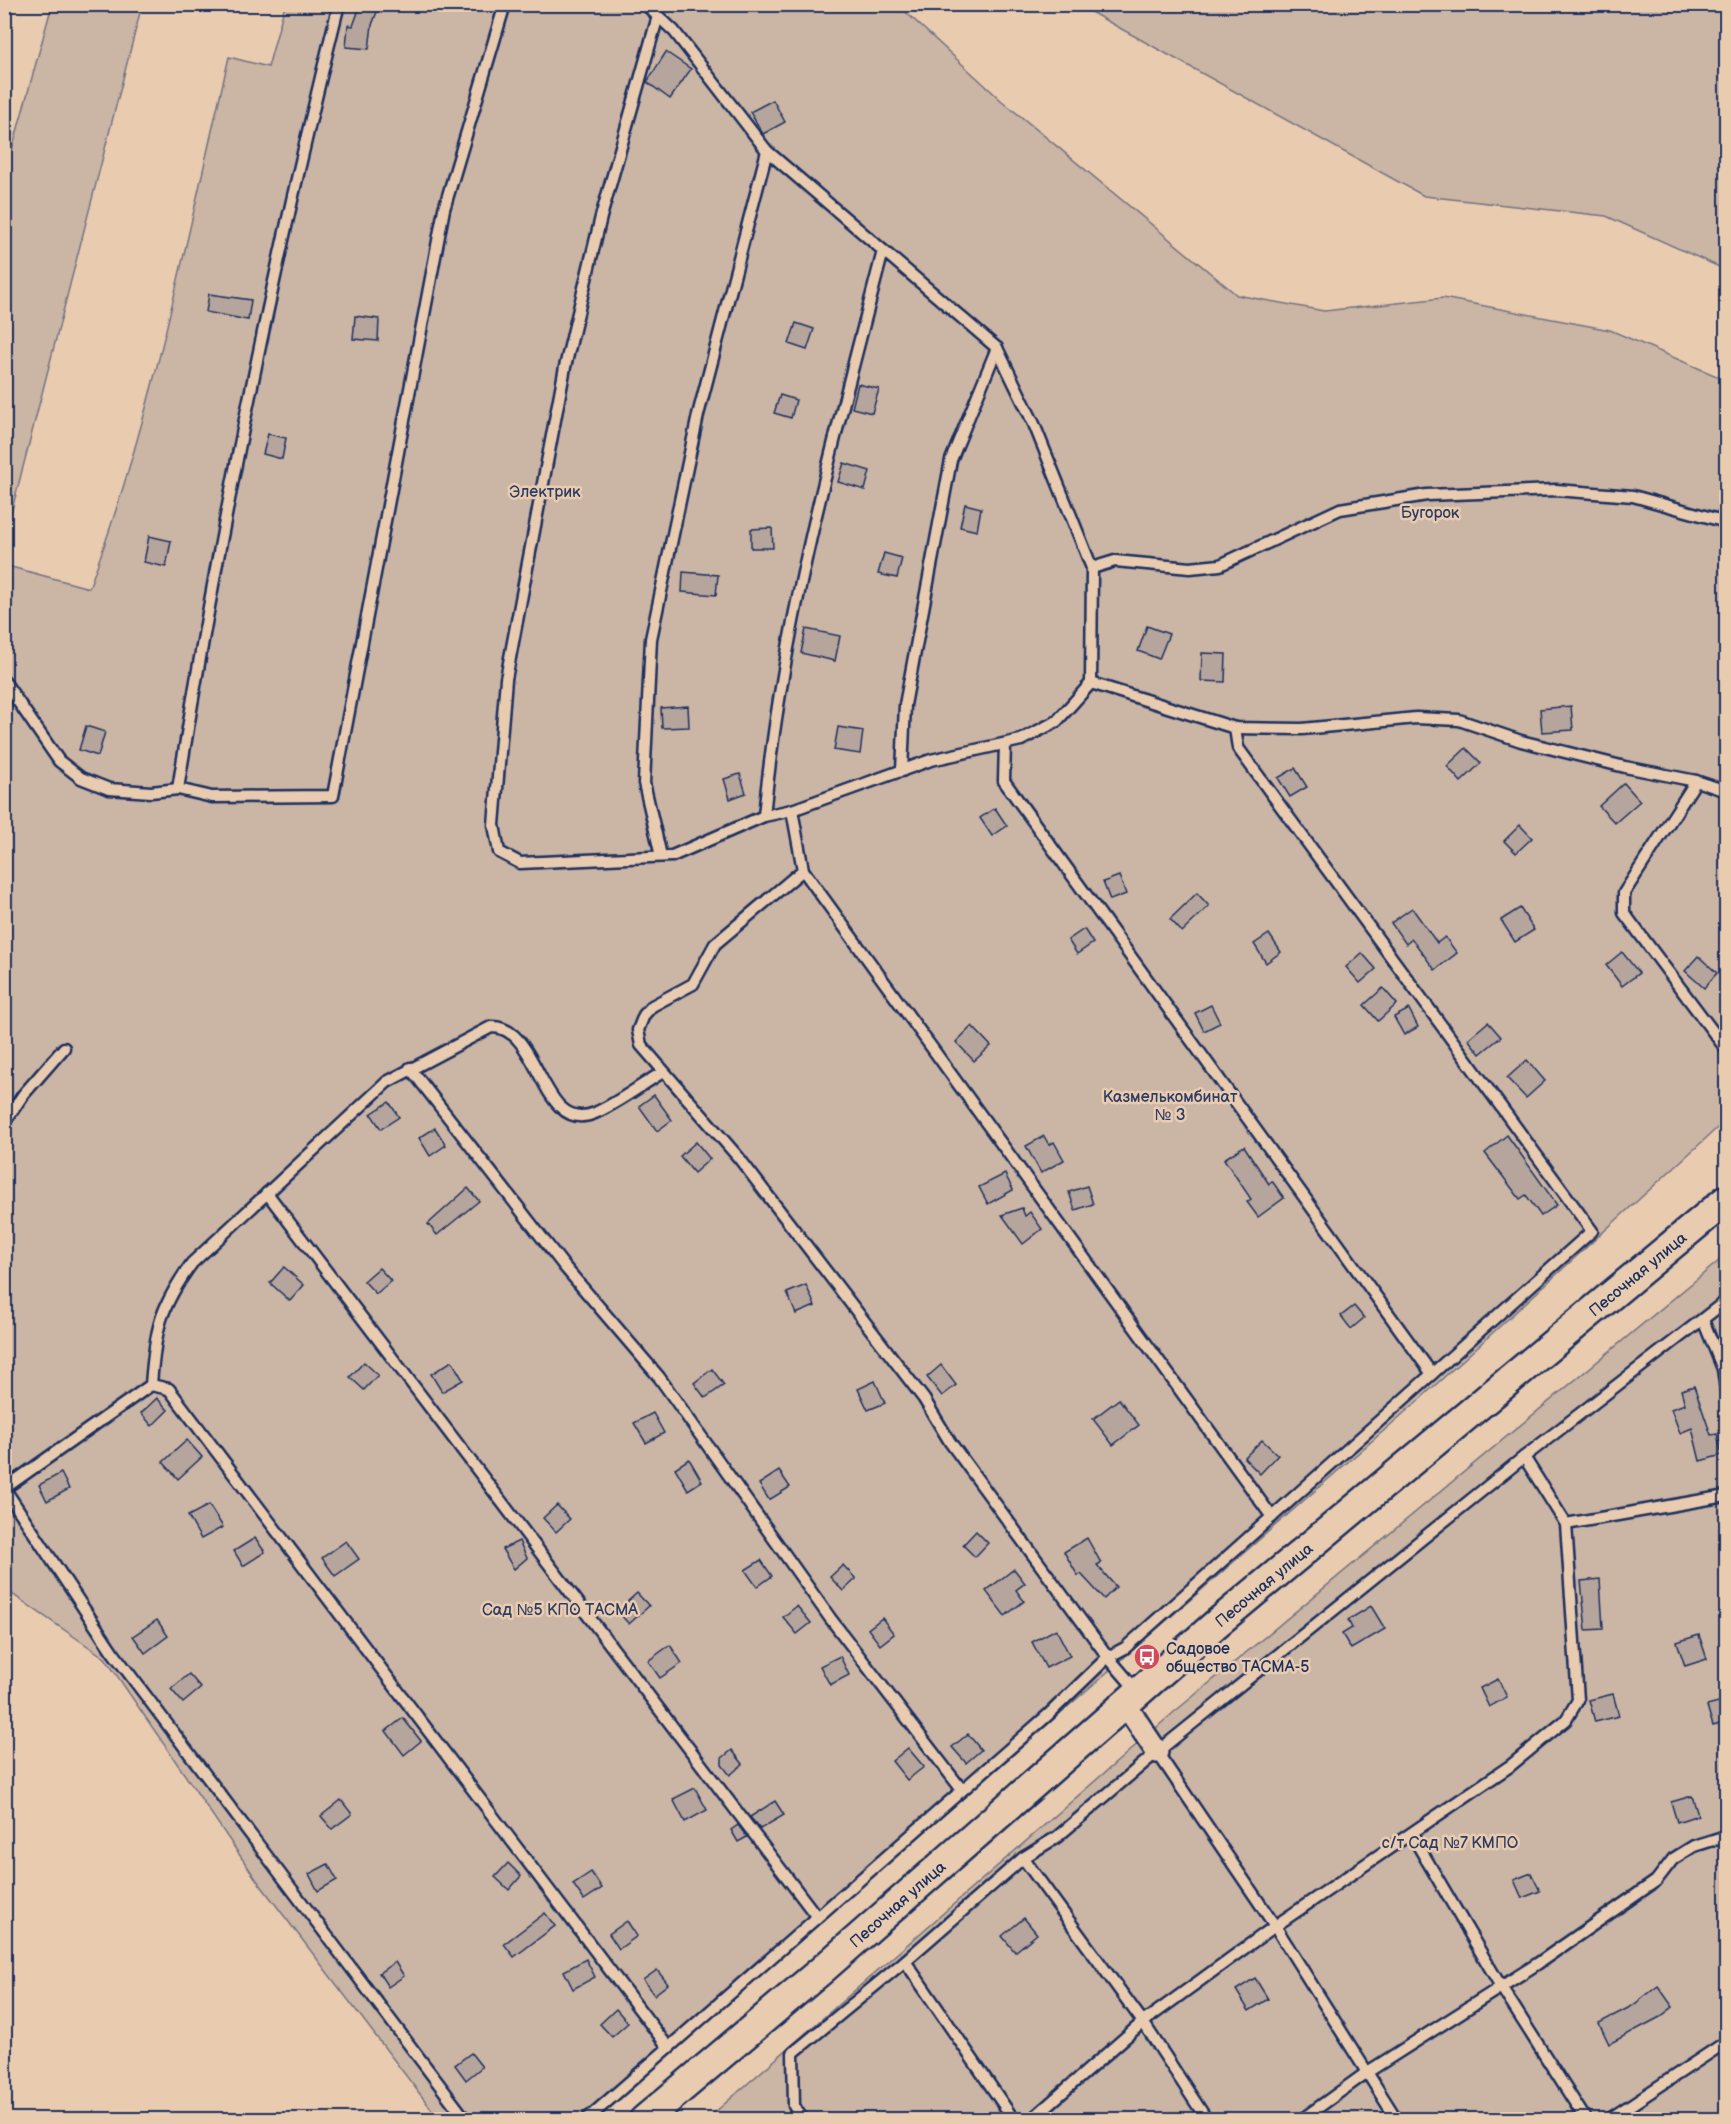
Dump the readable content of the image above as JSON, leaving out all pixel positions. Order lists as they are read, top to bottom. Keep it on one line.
{"streets":{"main road":["Песочная улица"]},"parks":["Электрик","Бугорок","Казмелькомбинат № 3","Сад №5 КПО ТАСМА","с/т Сад №7 КМПО"],"places":{"bus stop":["Садовое общество ТАСМА-5"]}}
